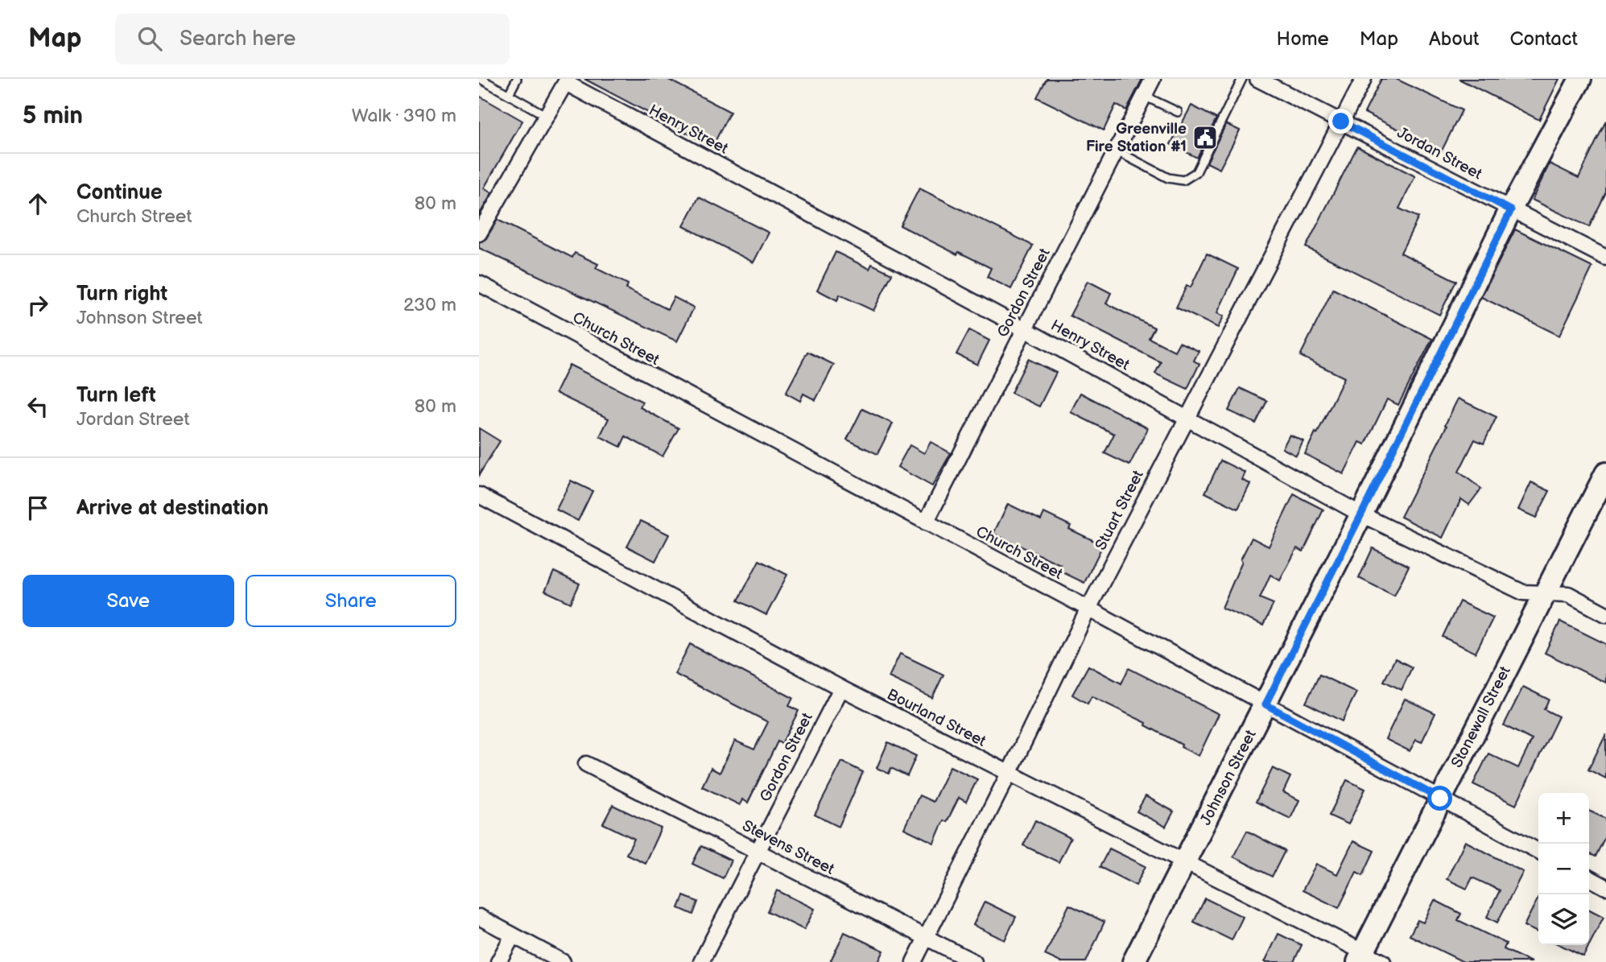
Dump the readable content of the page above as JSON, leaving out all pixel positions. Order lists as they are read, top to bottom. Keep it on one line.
{"streets":{"main road":["Stonewall Street","Johnson Street"],"street":["Henry Street","Jordan Street","Gordon Street","Church Street","Stuart Street","Bourland Street","Stevens Street"]},"crossings":[["Henry Street","Gordon Street"],["Henry Street","Stuart Street"],["Henry Street","Stonewall Street"],["Henry Street","Johnson Street"],["Jordan Street","Stuart Street"],["Jordan Street","Johnson Street"],["Gordon Street","Church Street"],["Gordon Street","Bourland Street"],["Gordon Street","Stevens Street"],["Church Street","Stuart Street"],["Church Street","Stonewall Street"],["Church Street","Johnson Street"],["Stuart Street","Bourland Street"],["Stuart Street","Stevens Street"],["Stonewall Street","Bourland Street"],["Bourland Street","Johnson Street"]],"places":{"public building":["Greenville Fire Station #1"]},"page":{"header":"Map","search":"Search here","nav":["Home","Map","About","Contact"],"heading":["5 min","Walk · 390 m"],"list":[["Continue","Church Street","80 m"],["Turn right","Johnson Street","230 m"],["Turn left","Jordan Street","80 m"],"Arrive at destination"],"buttons":["Save","Share"],"map_buttons":["+","−"]}}
